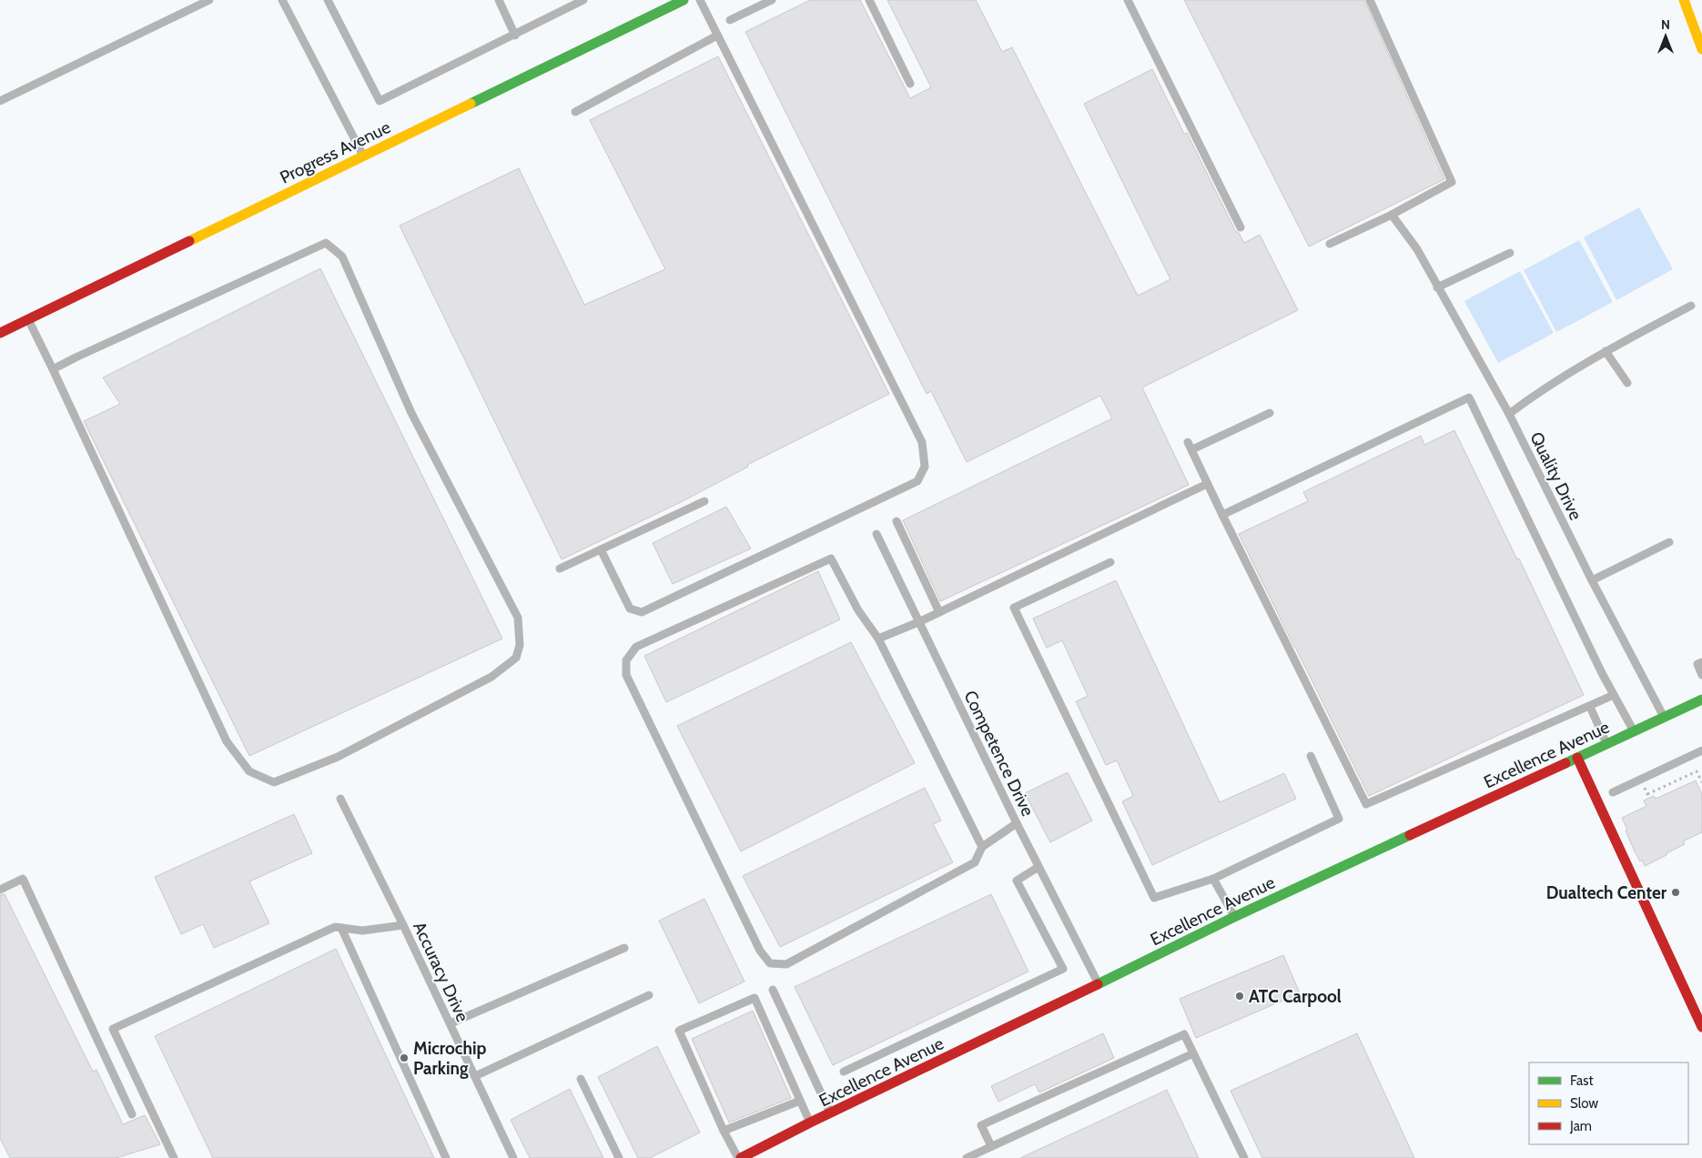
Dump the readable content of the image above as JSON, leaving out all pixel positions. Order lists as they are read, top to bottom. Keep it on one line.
{"streets":{"street":["Progress Avenue","Excellence Avenue"],"lane":["Quality Drive","Competence Drive","Accuracy Drive"]},"crossings":[["Quality Drive","Excellence Avenue"],["Competence Drive","Excellence Avenue"]],"places":["Dualtech Center","ATC Carpool","Microchip Parking"],"legend":["Fast","Slow","Jam"],"north":"top"}
